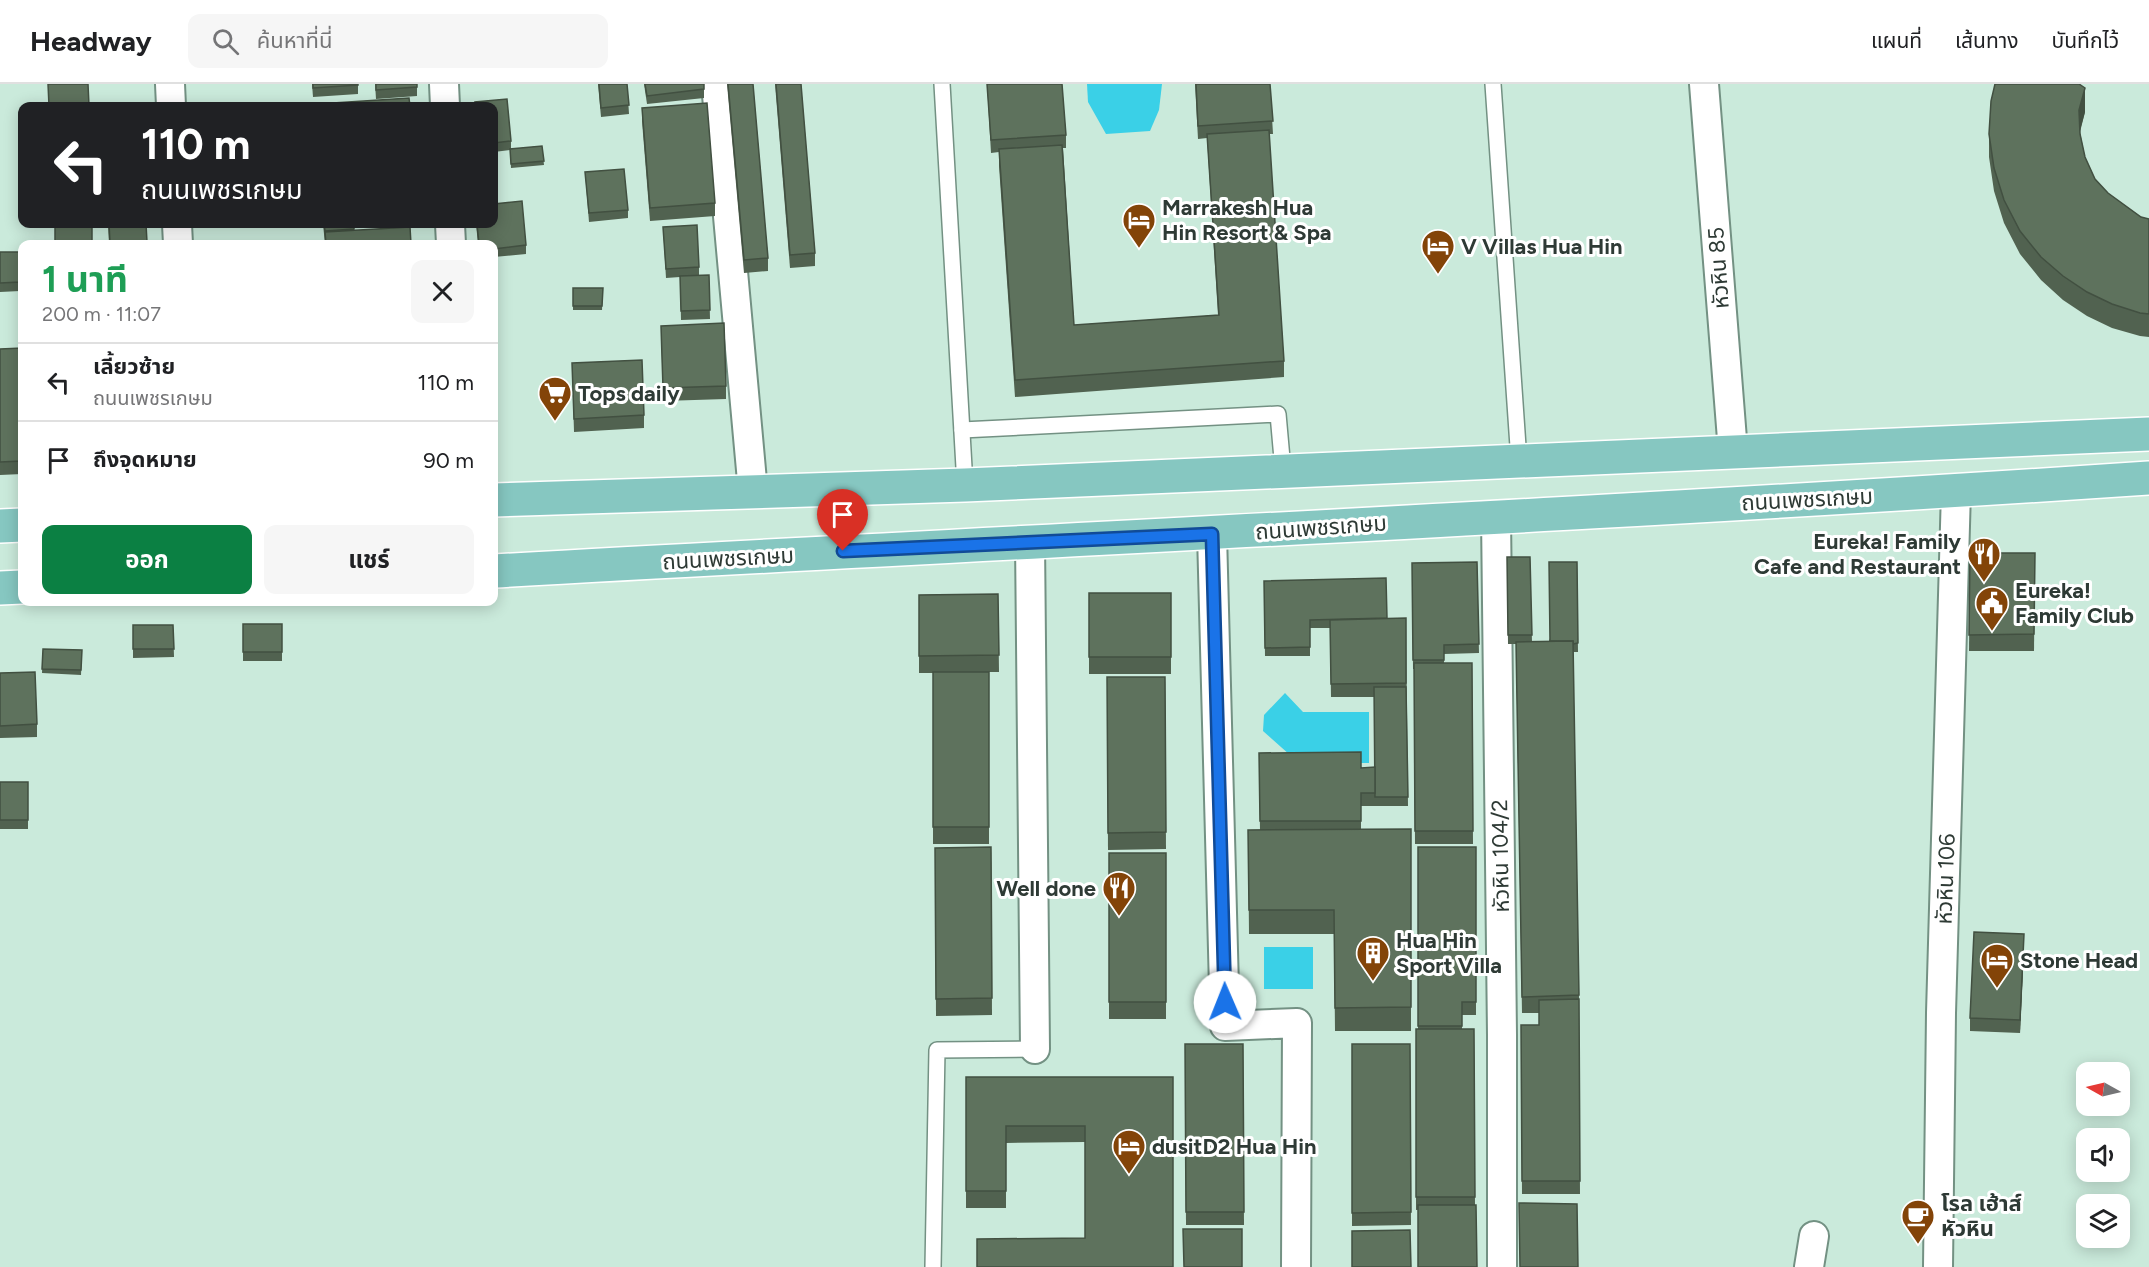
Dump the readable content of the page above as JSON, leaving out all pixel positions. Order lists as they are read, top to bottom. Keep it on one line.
{"streets":{"main road":["ถนนเพชรเกษม"],"street":["หัวหิน 85","หัวหิน 104/2","หัวหิน 106"]},"crossings":[["ถนนเพชรเกษม","หัวหิน 104/2"],["ถนนเพชรเกษม","หัวหิน 106"]],"places":{"hotel":["Marrakesh Hua Hin Resort & Spa","V Villas Hua Hin","Stone Head","dusitD2 Hua Hin"],"supermarket":["Tops daily"],"restaurant":["Eureka! Family Cafe and Restaurant","Well done"],"public building":["Eureka! Family Club"],"building":["Hua Hin Sport Villa"],"cafe":["โรล เฮ้าส์ หัวหิน"]},"north":"left","page":{"header":"Headway","search":"ค้นหาที่นี่","nav":["แผนที่","เส้นทาง","บันทึกไว้"],"turn":["110 m","ถนนเพชรเกษม"],"heading":["1 นาที","200 m · 11:07"],"list":[{"name":"เลี้ยวซ้าย","note":"ถนนเพชรเกษม","value":"110 m"},{"name":"ถึงจุดหมาย","value":"90 m"}],"buttons":["ออก","แชร์"]}}
